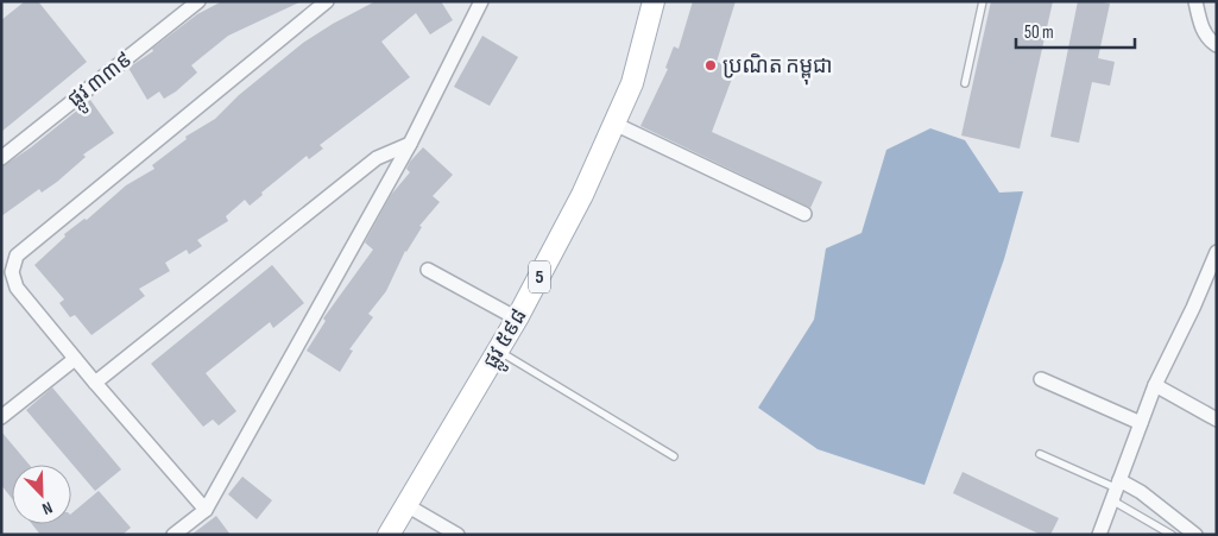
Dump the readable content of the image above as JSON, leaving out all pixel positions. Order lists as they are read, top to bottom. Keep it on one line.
{"streets":{"main road":["5","ផ្លូវ ៥៩៨"],"street":["ផ្លូវ ៣៣៩"]},"places":["ប្រណិត កម្ពុជា"],"scale_bar":"50 m","north":"bottom right"}
